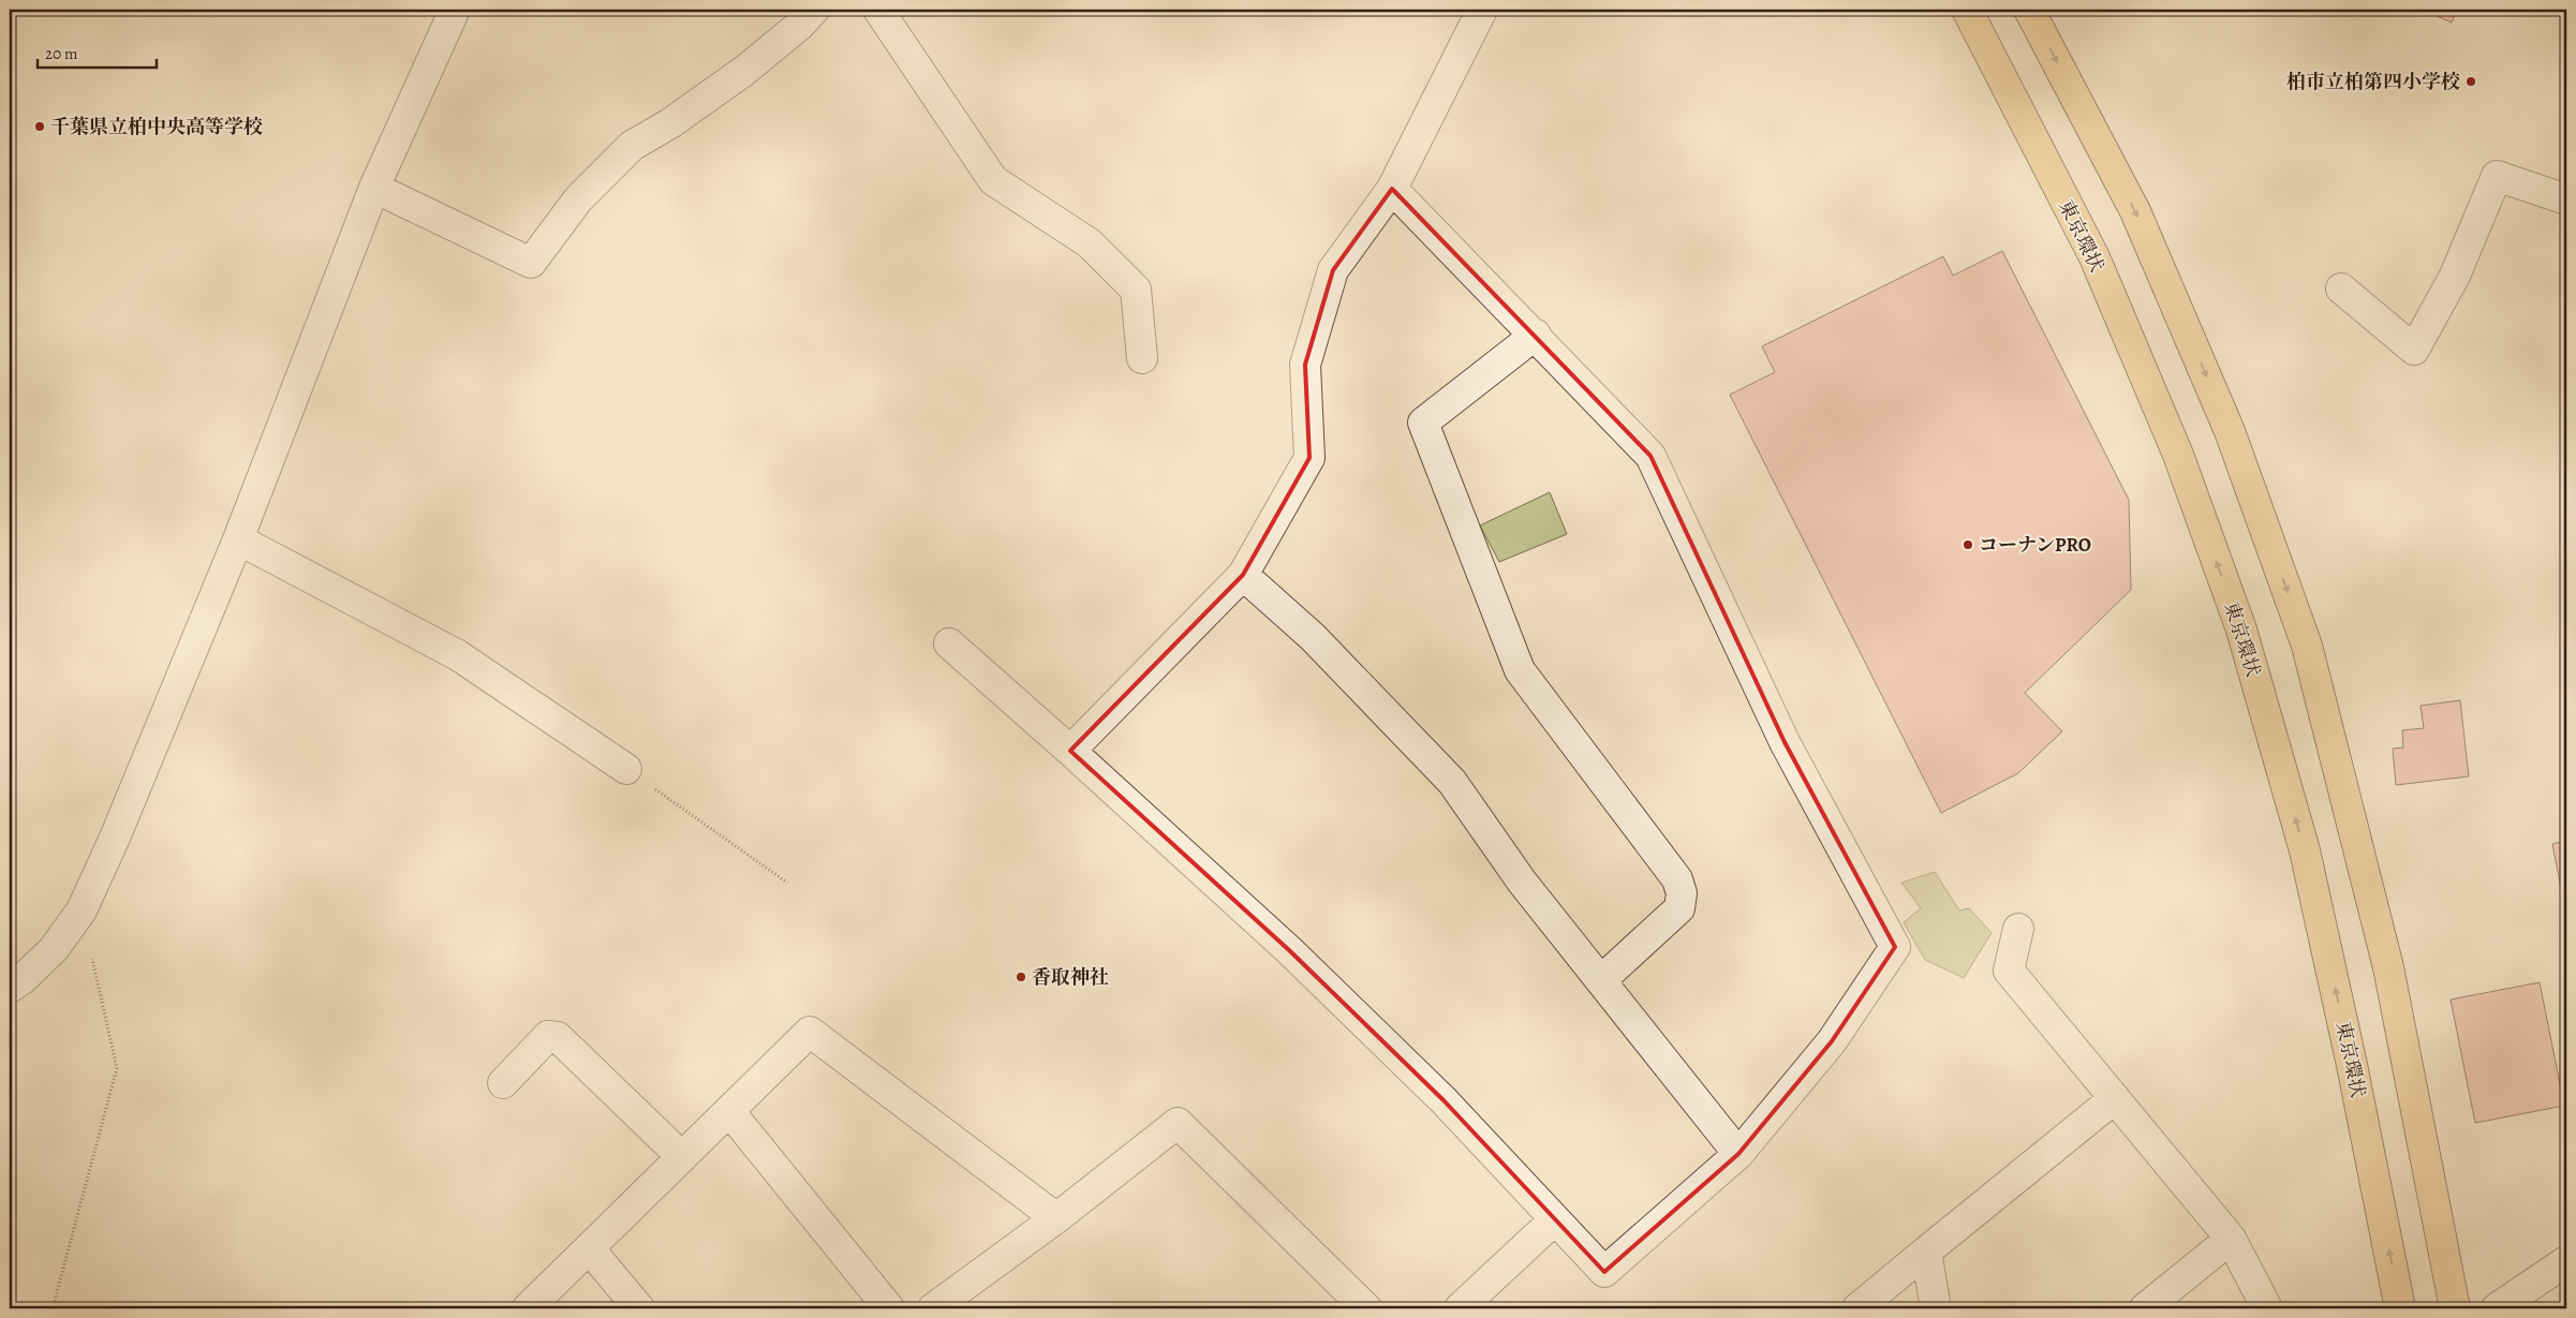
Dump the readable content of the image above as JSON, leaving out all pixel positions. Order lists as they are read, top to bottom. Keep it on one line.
{"streets":{"highway":["東京環状"]},"places":["柏市立柏第四小学校","千葉県立柏中央高等学校","コーナンPRO","香取神社"],"scale_bar":"20 m"}
